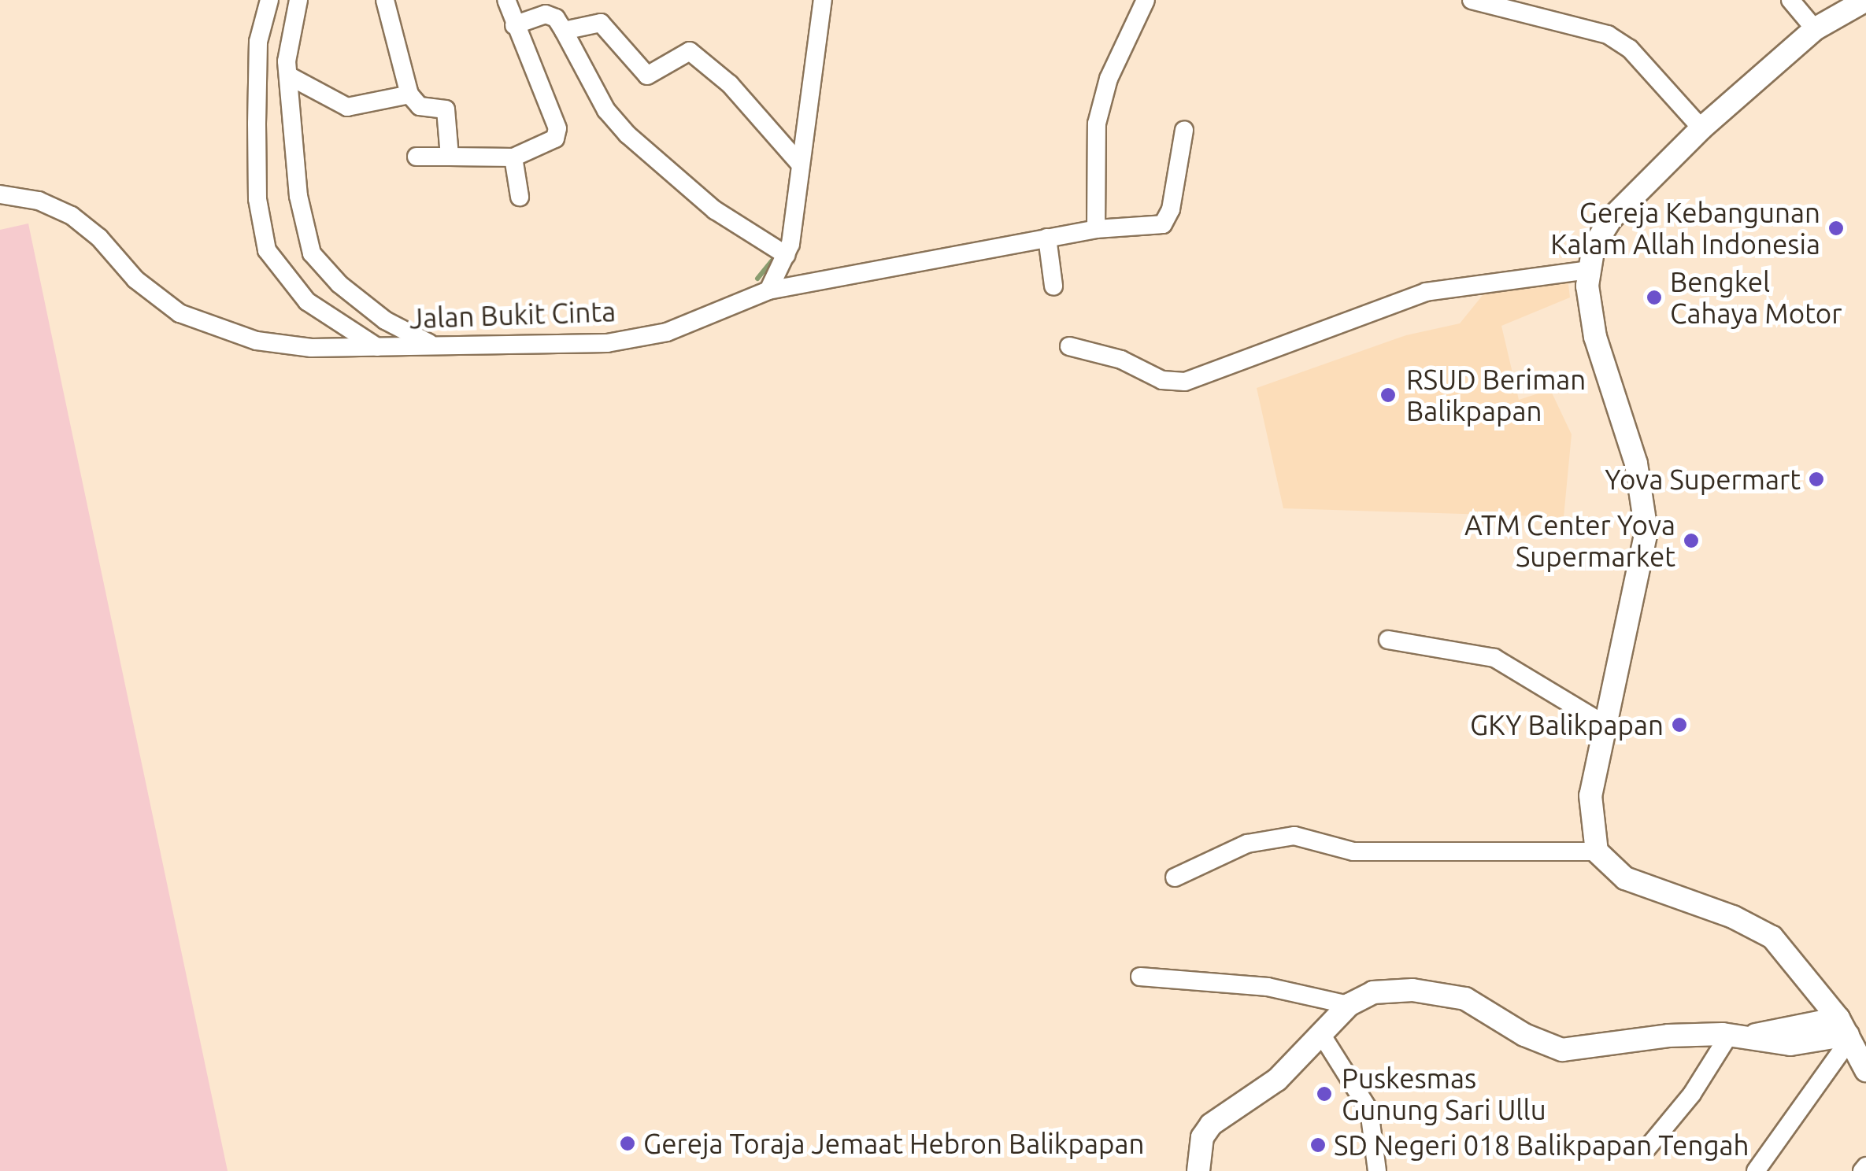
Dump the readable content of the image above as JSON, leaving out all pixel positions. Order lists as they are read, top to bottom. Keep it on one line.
{"streets":{"street":["Jalan Bukit Cinta"]},"places":["Gereja Kebangunan Kalam Allah Indonesia","Bengkel Cahaya Motor","RSUD Beriman Balikpapan","Yova Supermart","ATM Center Yova Supermarket","GKY Balikpapan","Puskesmas Gunung Sari Ullu","Gereja Toraja Jemaat Hebron Balikpapan","SD Negeri 018 Balikpapan Tengah"]}
